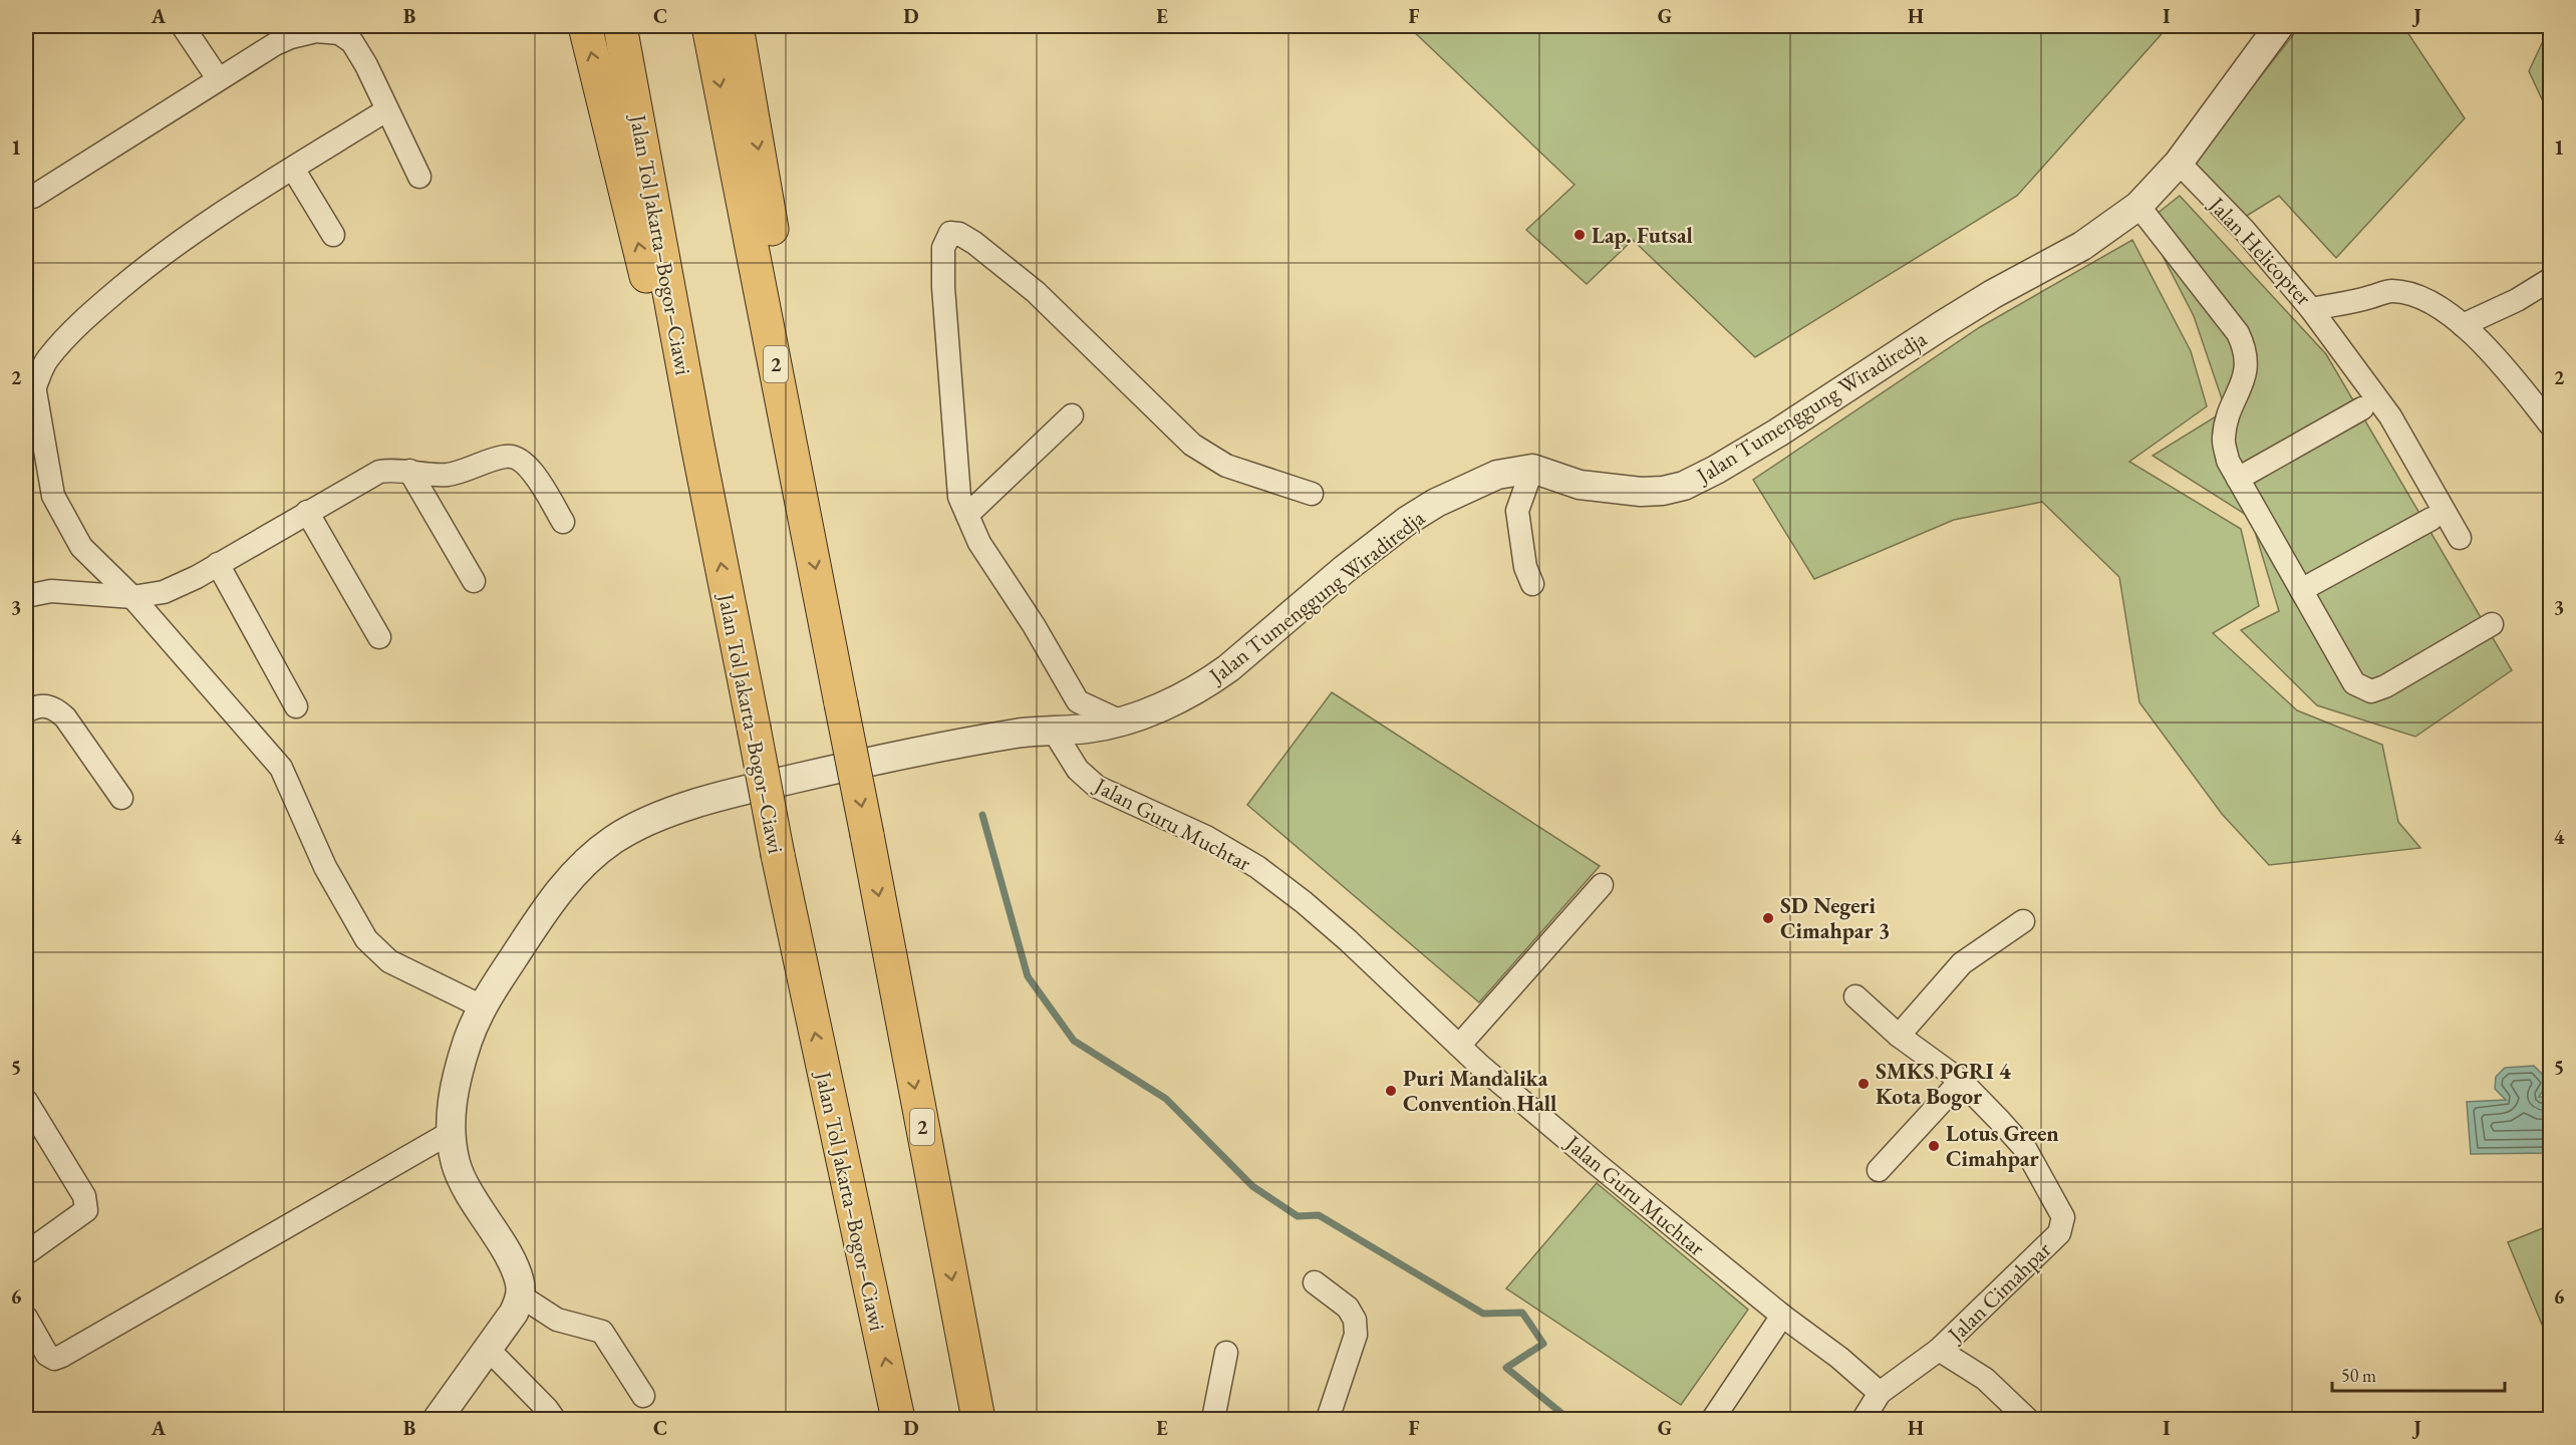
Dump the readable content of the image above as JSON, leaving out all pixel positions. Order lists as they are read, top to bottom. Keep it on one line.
{"streets":{"highway":["Jalan Tol Jakarta–Bogor–Ciawi","2"],"street":["Jalan Helicopter","Jalan Tumenggung Wiradiredja","Jalan Guru Muchtar","Jalan Cimahpar"]},"crossings":[["Jalan Helicopter","Jalan Tumenggung Wiradiredja"],["Jalan Tumenggung Wiradiredja","Jalan Guru Muchtar"]],"places":["Lap. Futsal","SD Negeri Cimahpar 3","SMKS PGRI 4 Kota Bogor","Puri Mandalika Convention Hall","Lotus Green Cimahpar"],"scale_bar":"50 m","grid":{"columns":["A","B","C","D","E","F","G","H","I","J"],"rows":["1","2","3","4","5","6"]}}
